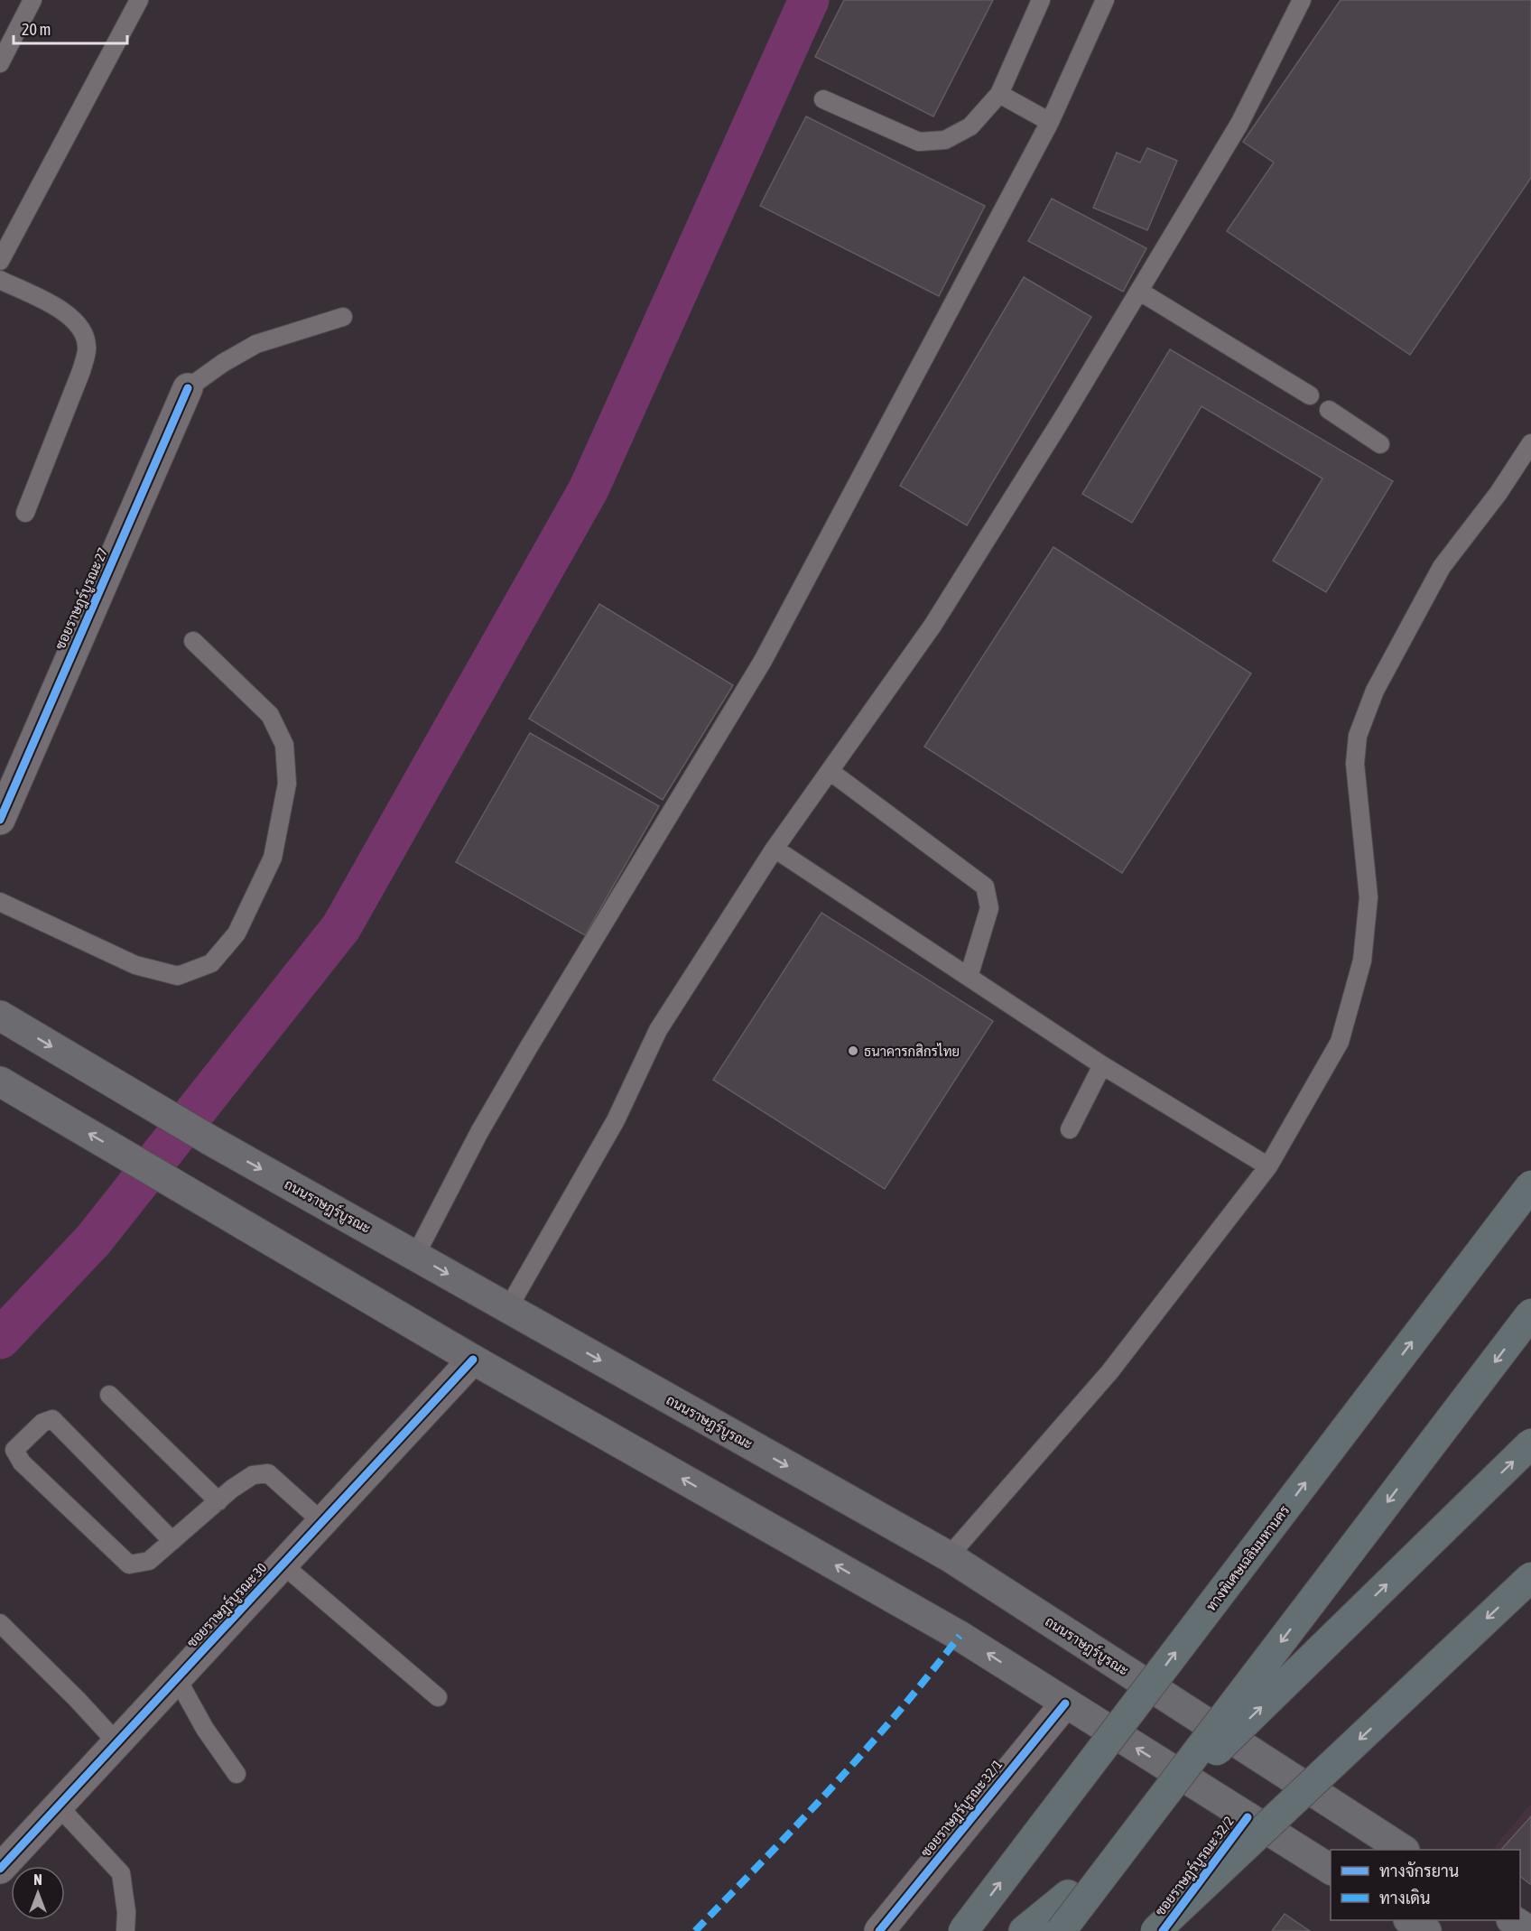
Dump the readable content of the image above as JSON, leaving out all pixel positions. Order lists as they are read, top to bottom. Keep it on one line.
{"streets":{"highway":["ทางพิเศษเฉลิมมหานคร"],"main road":["ถนนราษฎร์บูรณะ"],"street":["ซอยราษฎร์บูรณะ 27","ซอยราษฎร์บูรณะ 30","ซอยราษฎร์บูรณะ 32/1","ซอยราษฎร์บูรณะ 32/2"]},"places":["ธนาคารกสิกรไทย"],"legend":["ทางจักรยาน","ทางเดิน"],"scale_bar":"20 m","north":"top"}
